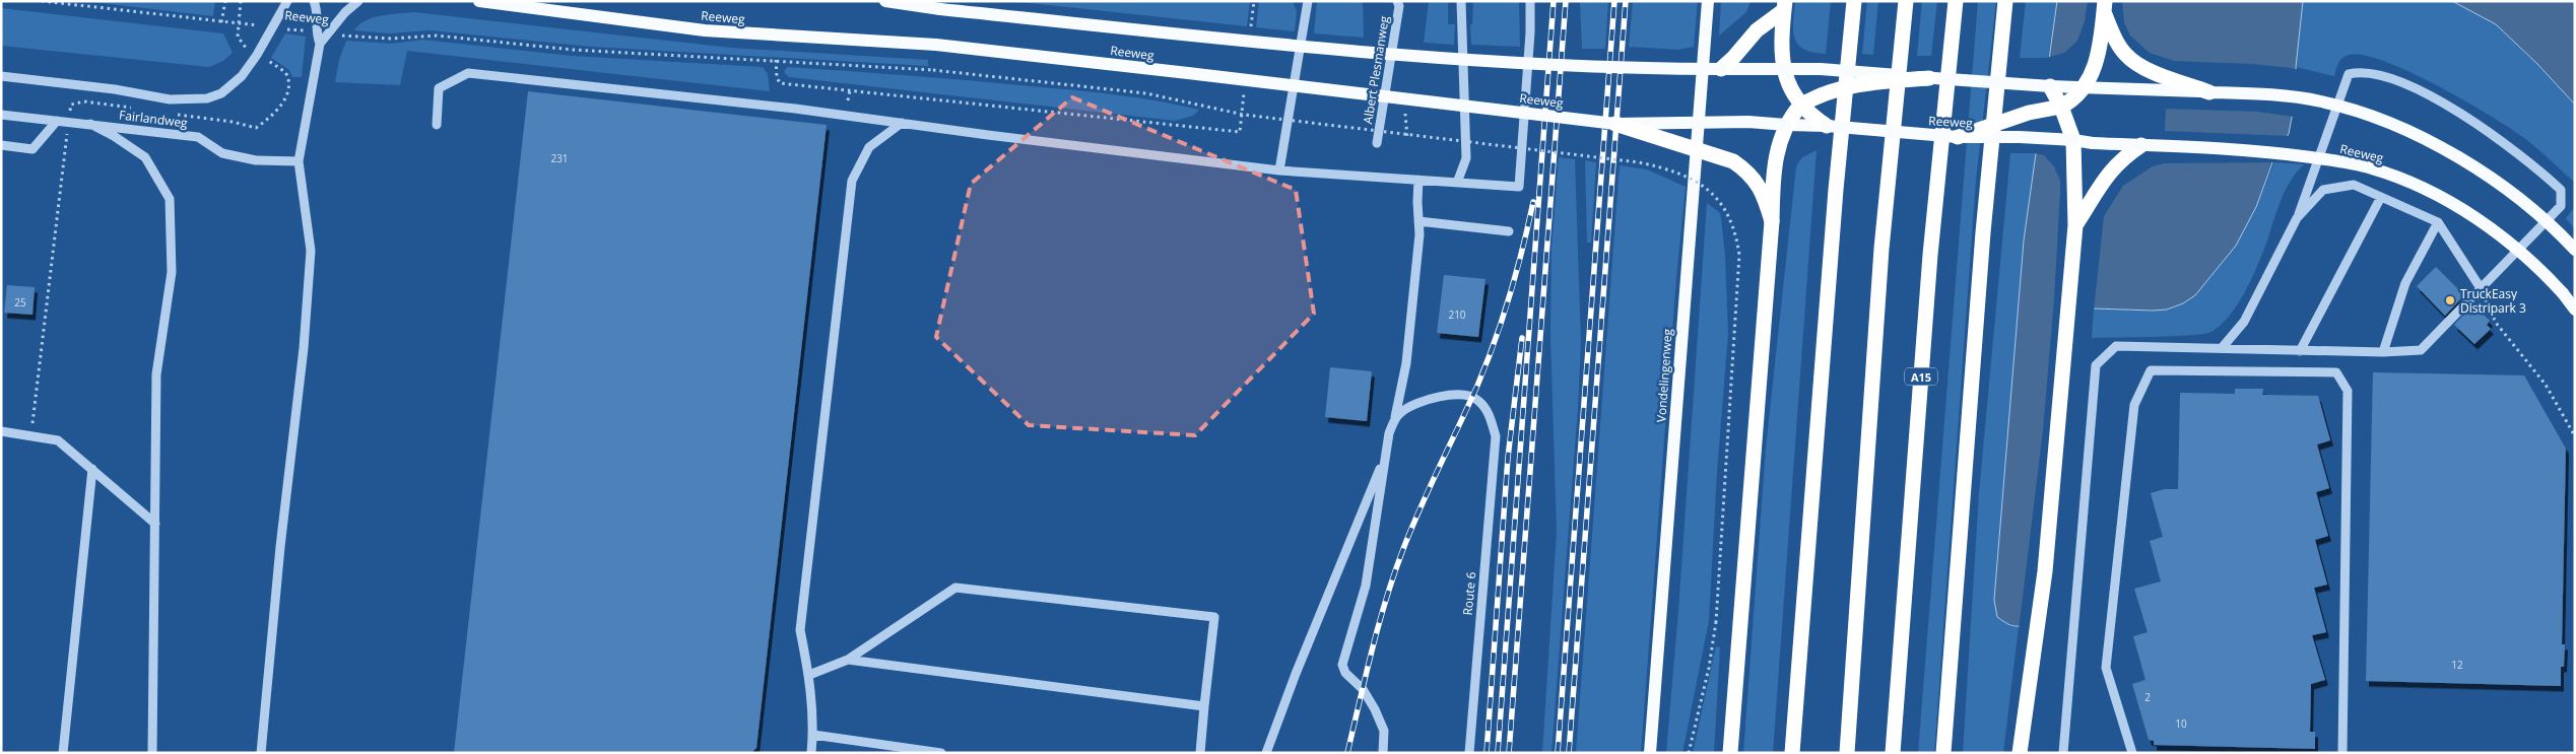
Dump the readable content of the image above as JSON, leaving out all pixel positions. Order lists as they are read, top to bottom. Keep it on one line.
{"streets":{"highway":["A15"],"main road":["Reeweg","Vondelingenweg"],"street":["Albert Plesmanweg","Fairlandweg","Route 6"]},"crossings":[["Reeweg","Fairlandweg"]],"places":["TruckEasy Distripark 3"],"house_numbers":["231","25","210","12","2","10"]}
